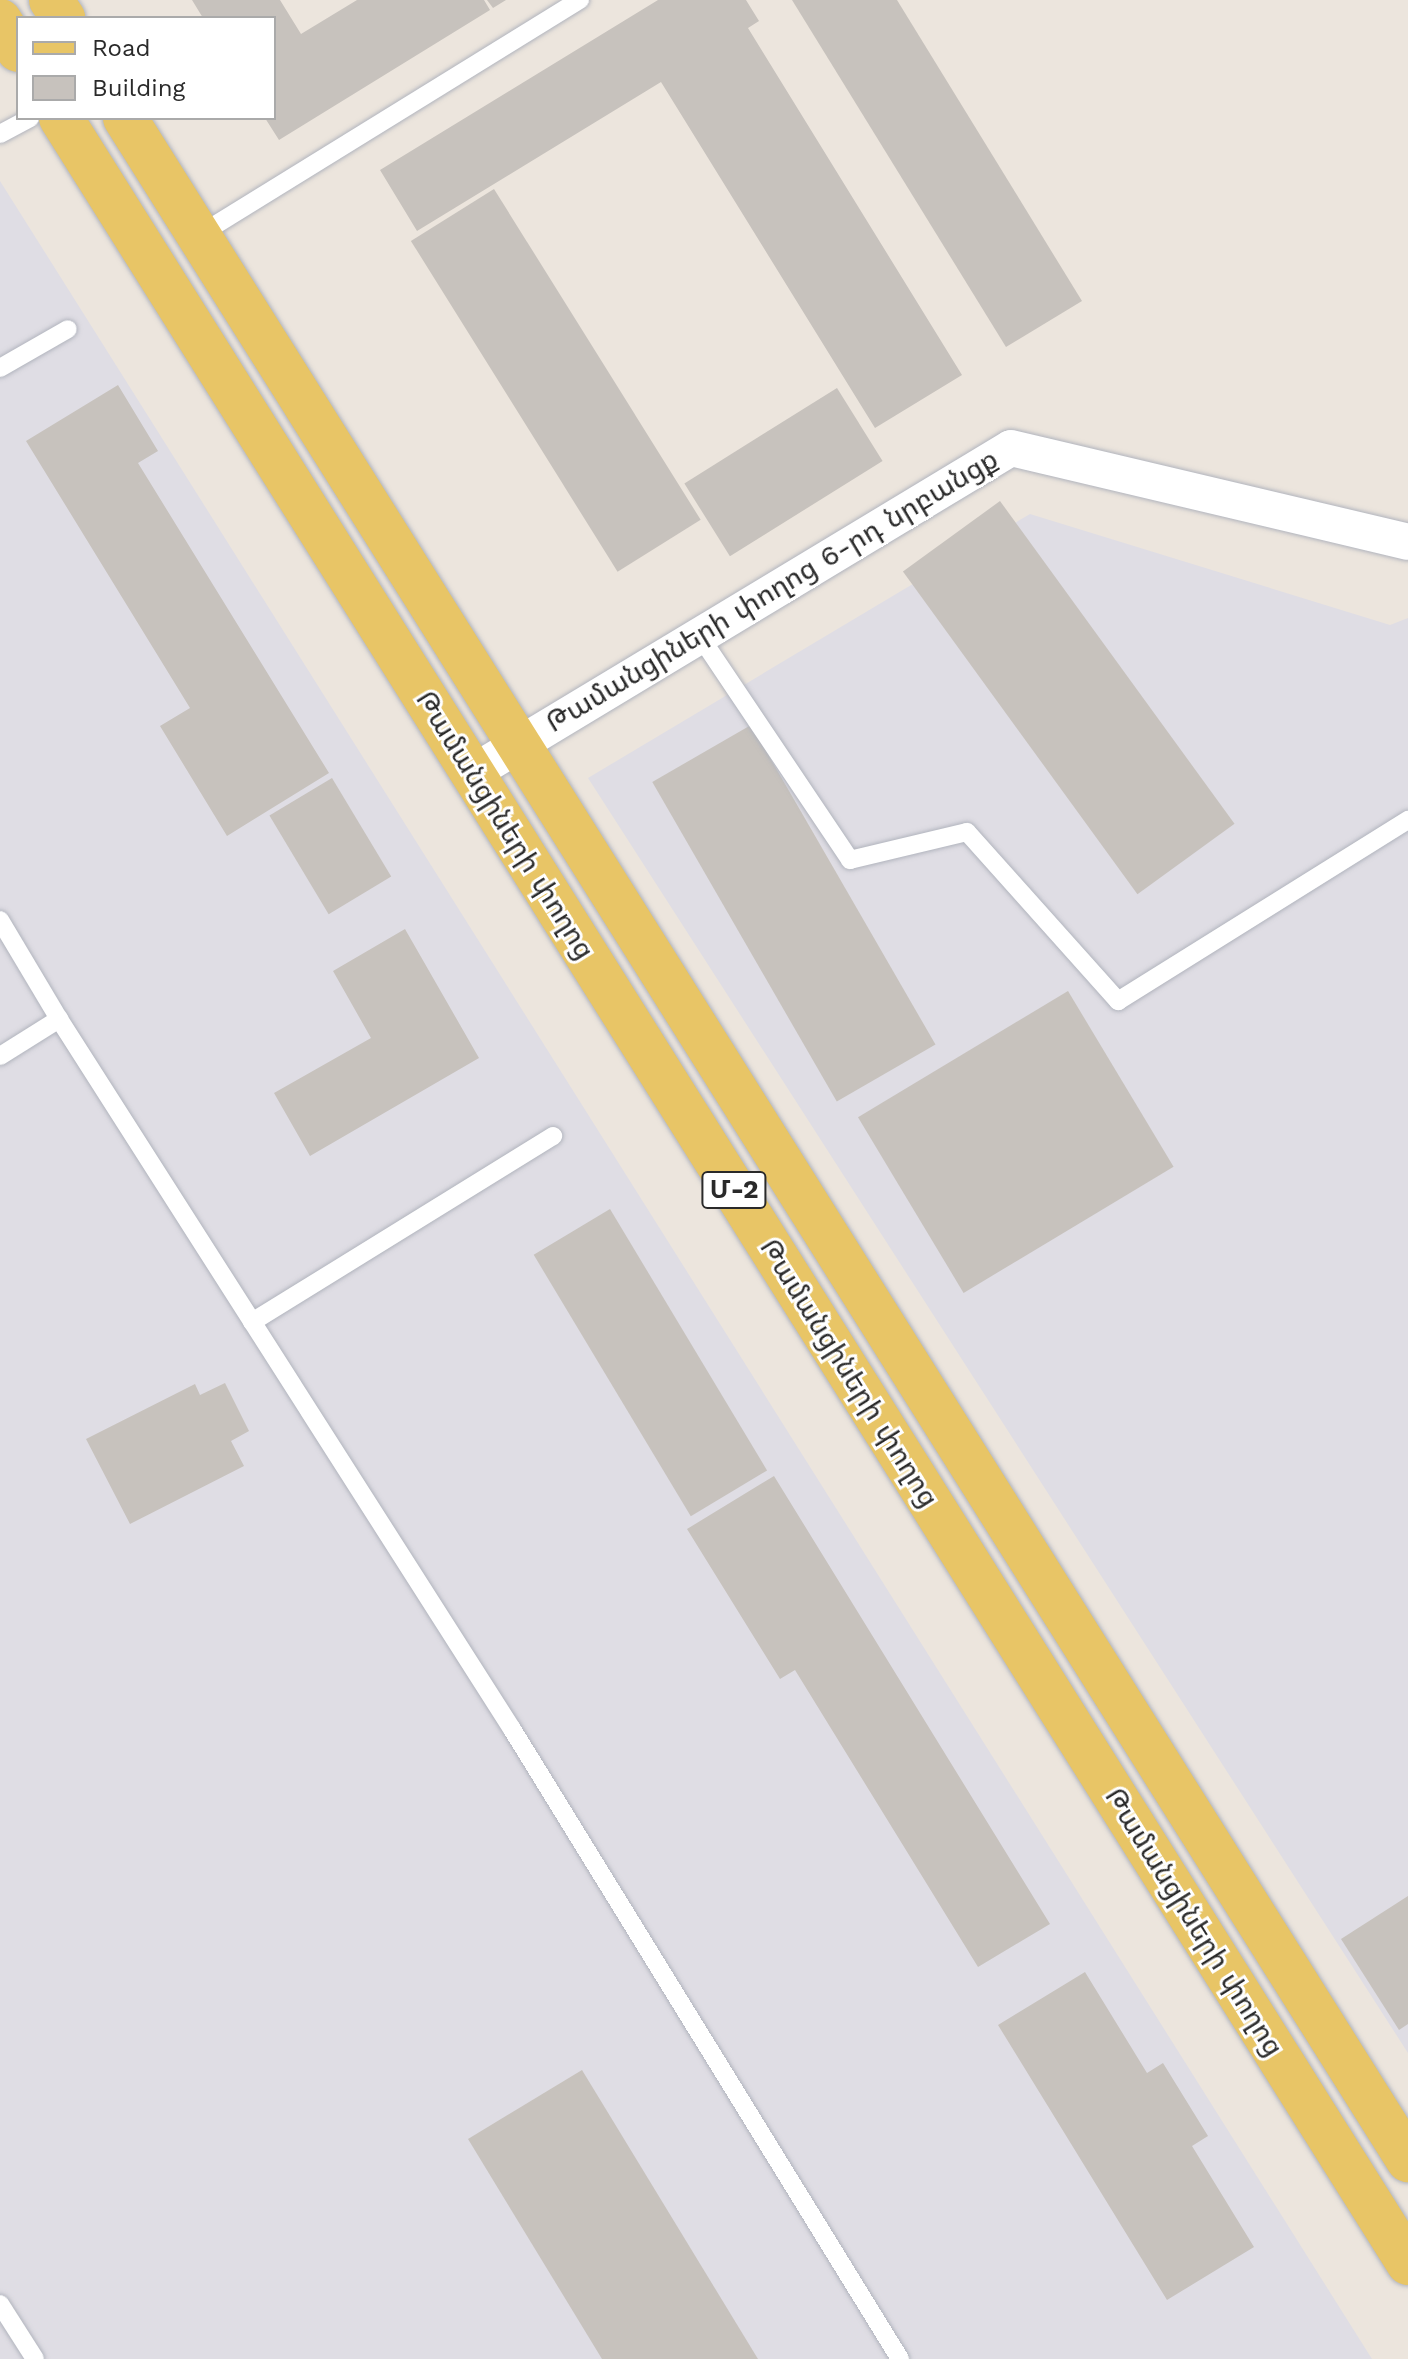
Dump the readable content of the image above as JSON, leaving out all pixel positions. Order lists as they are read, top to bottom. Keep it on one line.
{"streets":{"main road":["Թամանցիների փողոց","Մ-2"],"street":["Թամանցիների փողոց 6-րդ նրբանցք"]},"crossings":[["Թամանցիների փողոց 6-րդ նրբանցք","Թամանցիների փողոց"]],"legend":["Road","Building"]}
